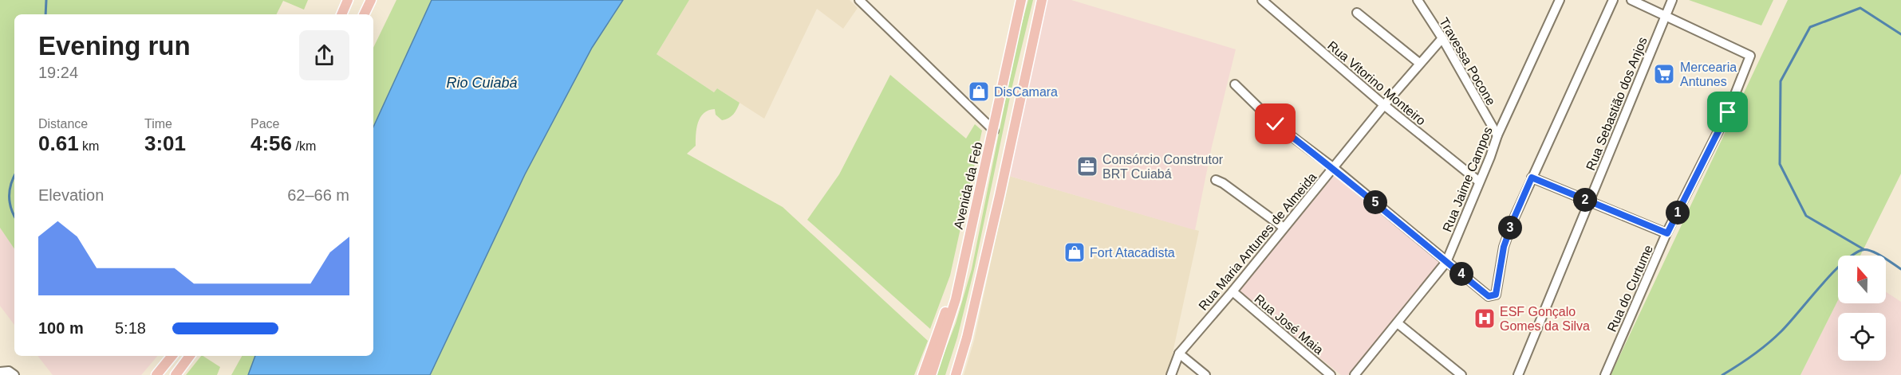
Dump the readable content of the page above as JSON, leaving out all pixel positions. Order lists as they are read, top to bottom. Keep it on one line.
{"streets":{"main road":["Avenida da Feb"],"street":["Travessa Pocone","Rua Vitorino Monteiro","Rua Sebastião dos Anjos","Rua Jaime Campos","Rua Maria Antunes de Almeida","Rua do Curtume","Rua José Maia"]},"crossings":[["Travessa Pocone","Rua Jaime Campos"],["Travessa Pocone","Rua Maria Antunes de Almeida"],["Rua Vitorino Monteiro","Rua Jaime Campos"],["Rua Vitorino Monteiro","Rua Maria Antunes de Almeida"],["Rua Sebastião dos Anjos","Rua do Curtume"],["Rua Maria Antunes de Almeida","Rua José Maia"]],"water":["Rio Cuiabá"],"places":{"supermarket":["Mercearia Antunes"],"shop":["DisCamara","Fort Atacadista"],"office":["Consórcio Construtor BRT Cuiabá"],"hospital":["ESF Gonçalo Gomes da Silva"]},"north":"top","page":{"heading":["Evening run","19:24"],"stats":[["Distance","0.61 km"],["Time","3:01"],["Pace","4:56 /km"]],"chart":["Elevation","62–66 m"],"pins":["2","5","1","3","4"],"list":[{"name":"100 m","note":"5:18"}]}}
